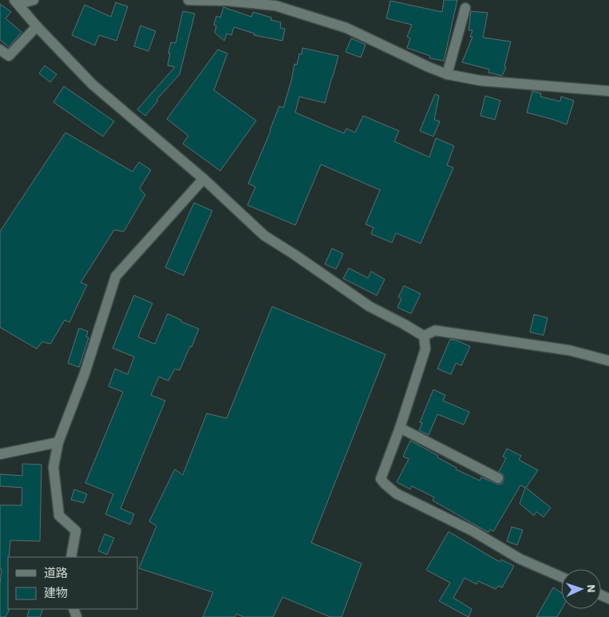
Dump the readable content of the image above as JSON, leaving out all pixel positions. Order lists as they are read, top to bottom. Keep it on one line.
{"legend":["道路","建物"],"north":"right"}
